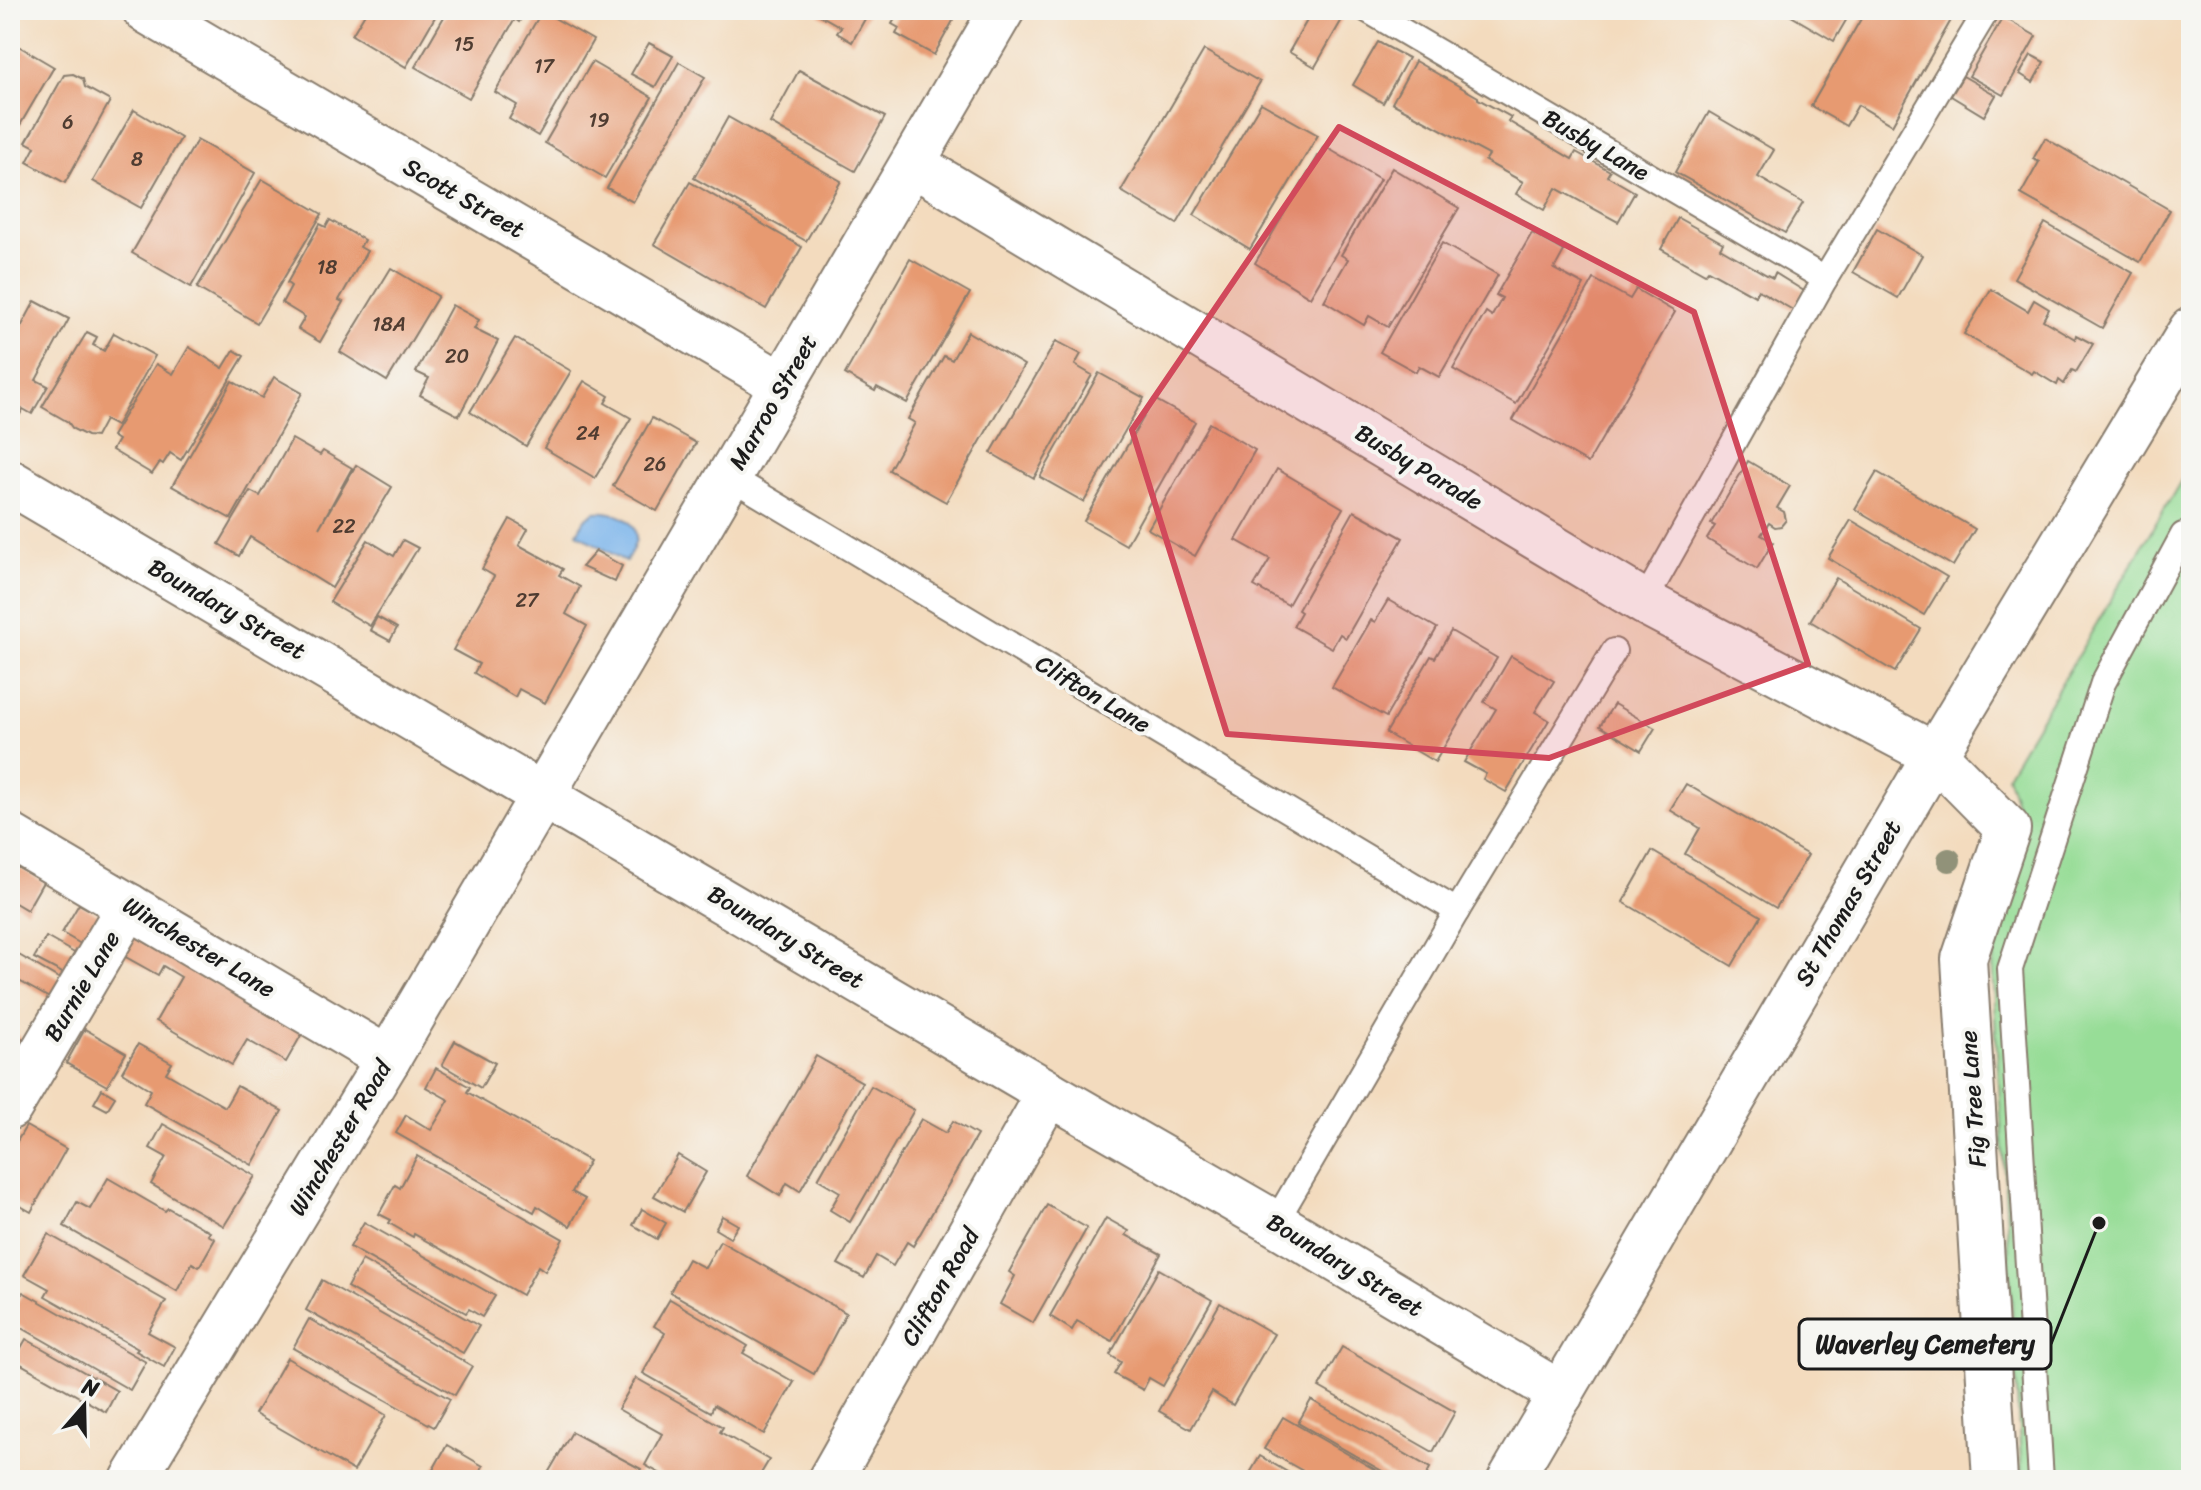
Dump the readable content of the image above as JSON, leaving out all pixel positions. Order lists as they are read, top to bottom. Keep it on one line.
{"streets":{"street":["Scott Street","Marroo Street","Busby Parade","Boundary Street","St Thomas Street","Winchester Lane","Burnie Lane","Fig Tree Lane","Winchester Road","Clifton Road"],"lane":["Busby Lane","Clifton Lane"]},"crossings":[["Scott Street","Marroo Street"],["Marroo Street","Busby Parade"],["Marroo Street","Boundary Street"],["Marroo Street","Clifton Lane"],["Marroo Street","Winchester Road"],["Busby Parade","St Thomas Street"],["Busby Parade","Fig Tree Lane"],["Boundary Street","St Thomas Street"],["Boundary Street","Winchester Road"],["Boundary Street","Clifton Road"],["St Thomas Street","Fig Tree Lane"],["Winchester Lane","Burnie Lane"],["Winchester Lane","Winchester Road"]],"places":["Waverley Cemetery"],"house_numbers":["15","17","19","6","8","18","18A","20","24","26","22","27"],"north":"top"}
